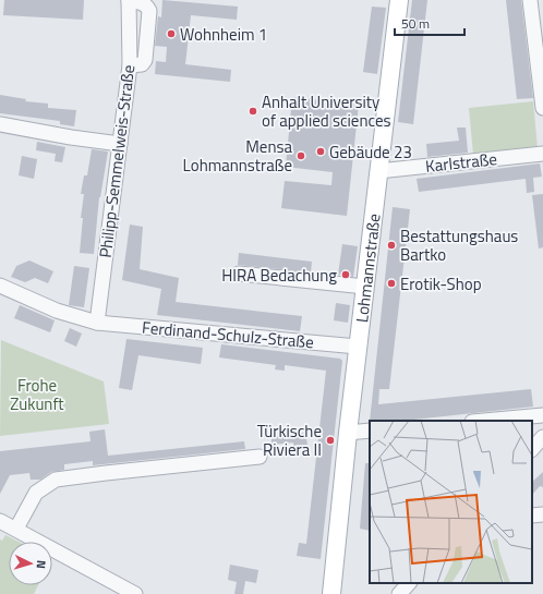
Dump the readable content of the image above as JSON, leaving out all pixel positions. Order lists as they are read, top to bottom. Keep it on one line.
{"streets":{"main road":["Lohmannstraße"],"street":["Philipp-Semmelweis-Straße","Karlstraße","Ferdinand-Schulz-Straße"]},"crossings":[["Philipp-Semmelweis-Straße","Ferdinand-Schulz-Straße"],["Karlstraße","Lohmannstraße"],["Lohmannstraße","Ferdinand-Schulz-Straße"]],"parks":["Frohe Zukunft"],"places":["Wohnheim 1","Anhalt University of applied sciences","Gebäude 23","Mensa Lohmannstraße","Bestattungshaus Bartko","HIRA Bedachung","Erotik-Shop","Türkische Riviera II"],"scale_bar":"50 m","north":"right"}
